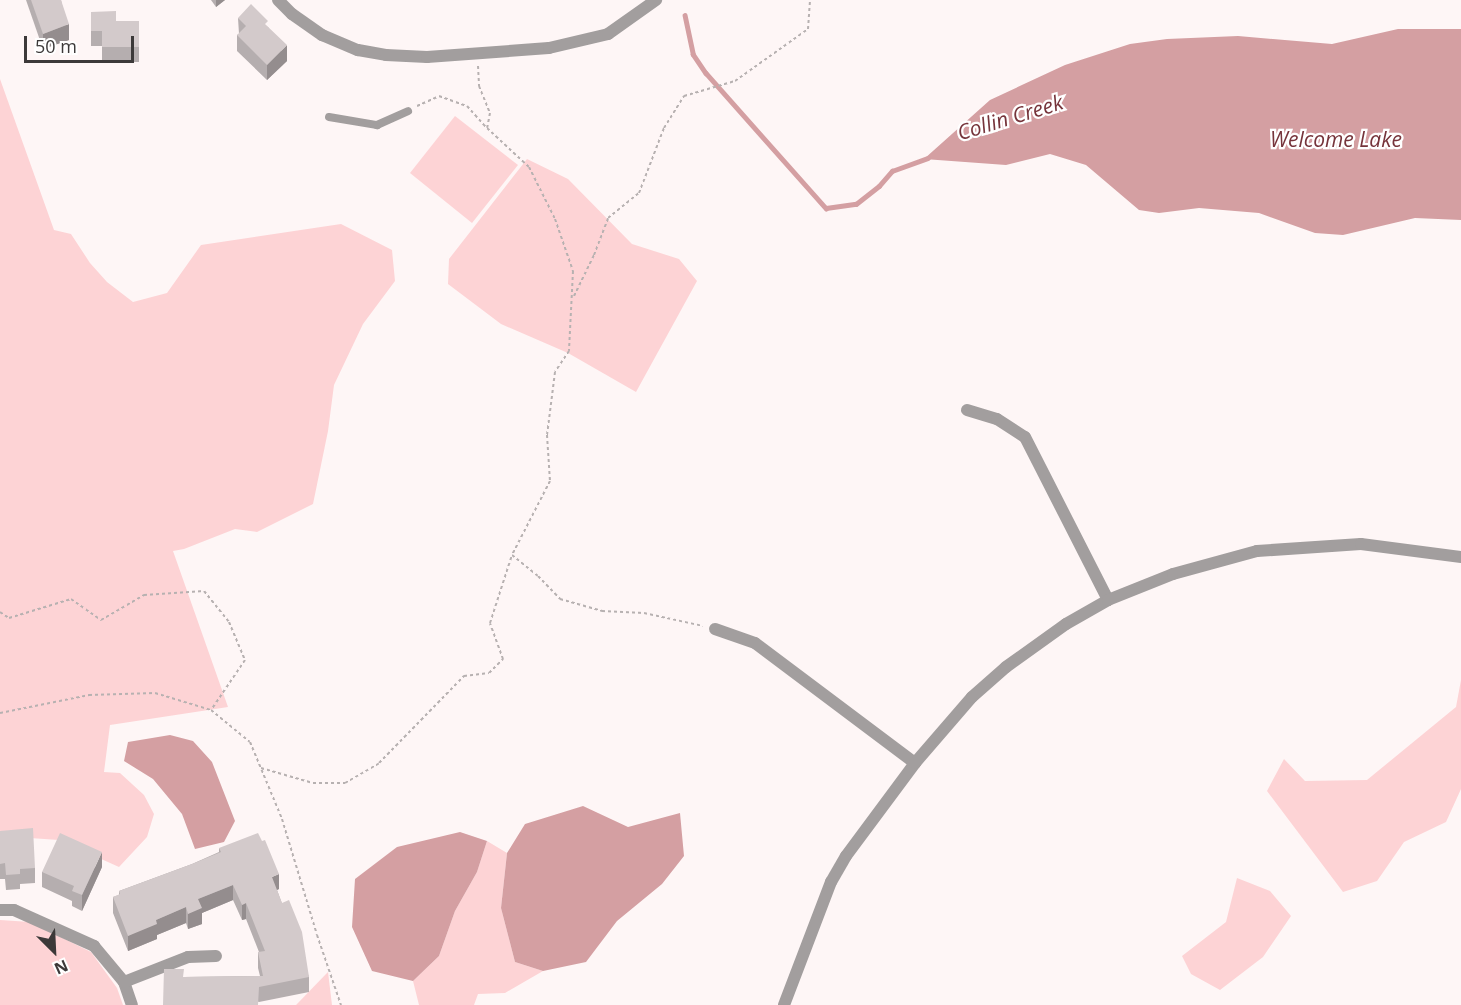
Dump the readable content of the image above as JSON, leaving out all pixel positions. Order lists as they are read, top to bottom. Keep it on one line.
{"water":["Collin Creek","Welcome Lake"],"scale_bar":"50 m","north":"bottom right"}
